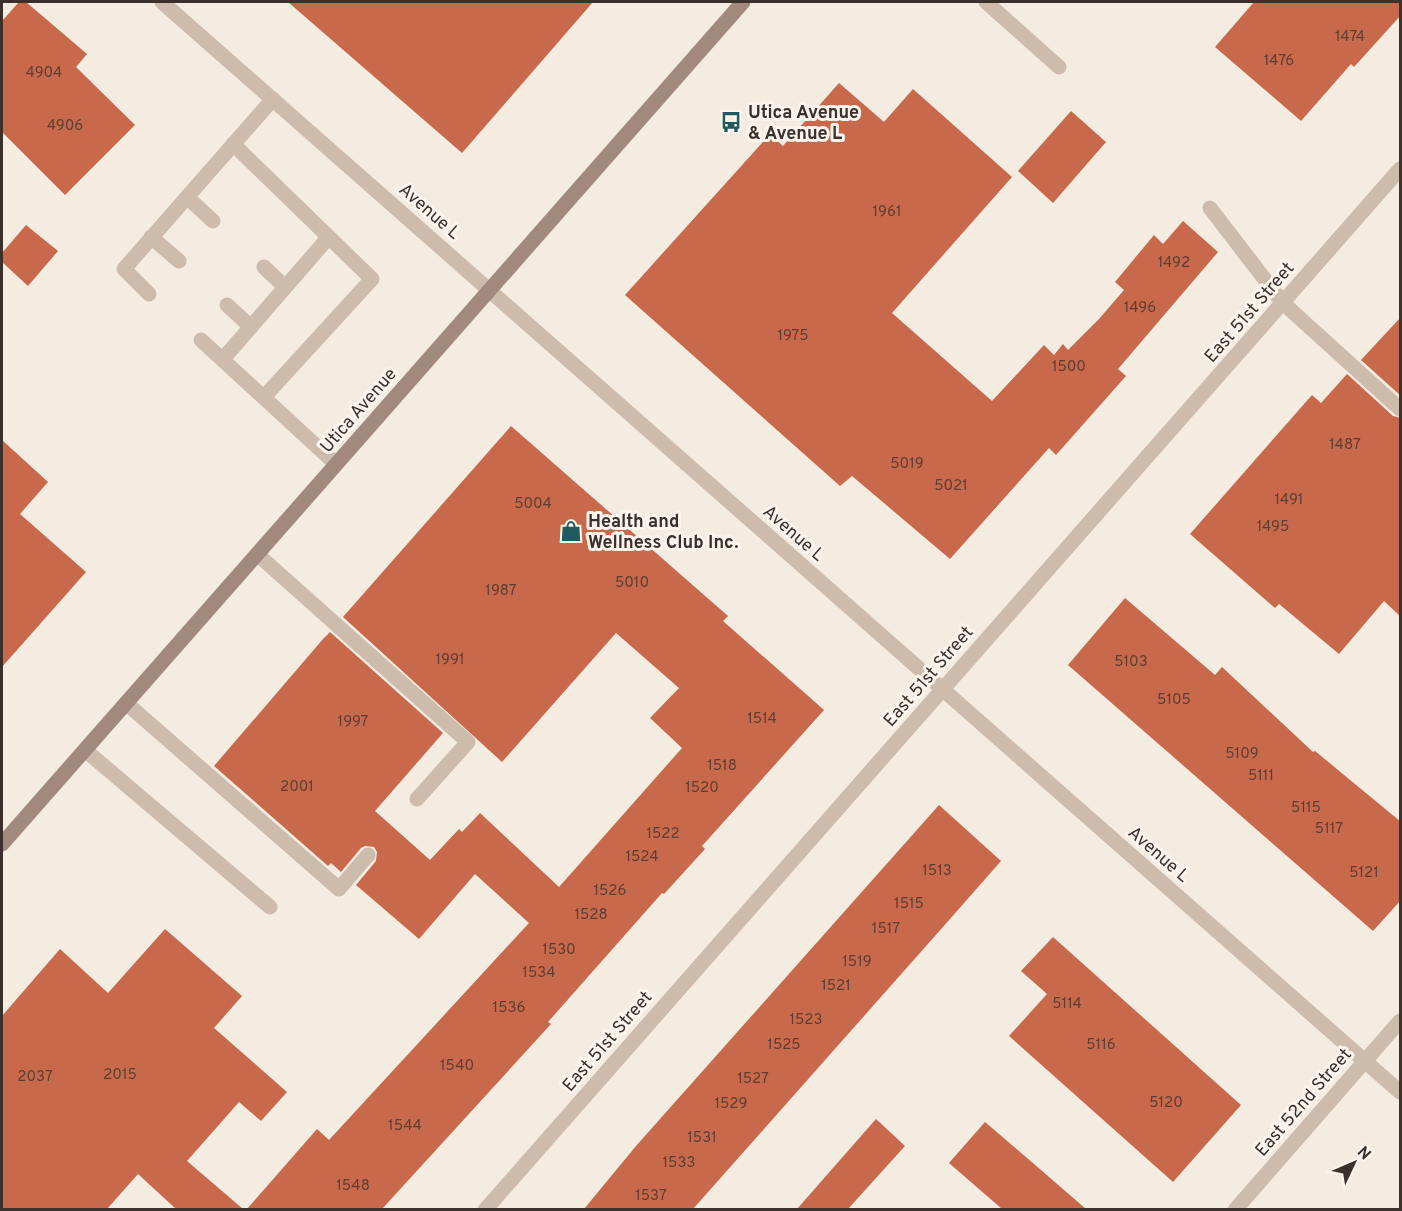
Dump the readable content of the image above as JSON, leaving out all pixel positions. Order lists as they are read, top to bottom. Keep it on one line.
{"streets":{"main road":["Utica Avenue"],"street":["Avenue L","East 51st Street","East 52nd Street"]},"crossings":[["Avenue L","East 51st Street"],["Avenue L","Utica Avenue"],["Avenue L","East 52nd Street"]],"places":{"bus stop":["Utica Avenue & Avenue L"],"shop":["Health and Wellness Club Inc."]},"house_numbers":["1474","1476","4904","4906","1961","1492","1496","1975","1500","1487","5019","5021","1491","5004","1495","5010","1987","1991","5103","5105","1514","1997","5109","1518","5111","2001","1520","5115","5117","1522","1524","1513","5121","1526","1515","1528","1517","1530","1519","1534","1521","5114","1536","1523","1525","5116","1540","2015","2037","1527","5120","1529","1544","1531","1533","1548","1537"],"north":"top right"}
